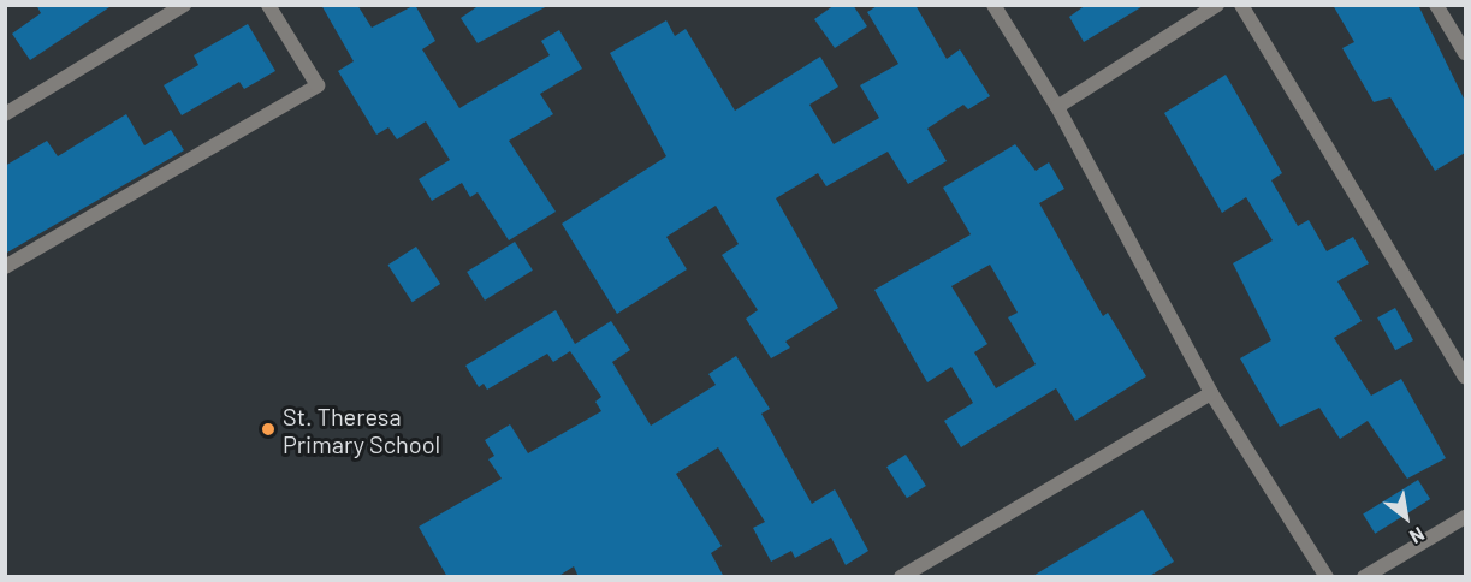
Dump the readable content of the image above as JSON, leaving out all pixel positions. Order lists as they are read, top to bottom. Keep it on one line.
{"places":["St. Theresa Primary School"],"north":"bottom right"}
